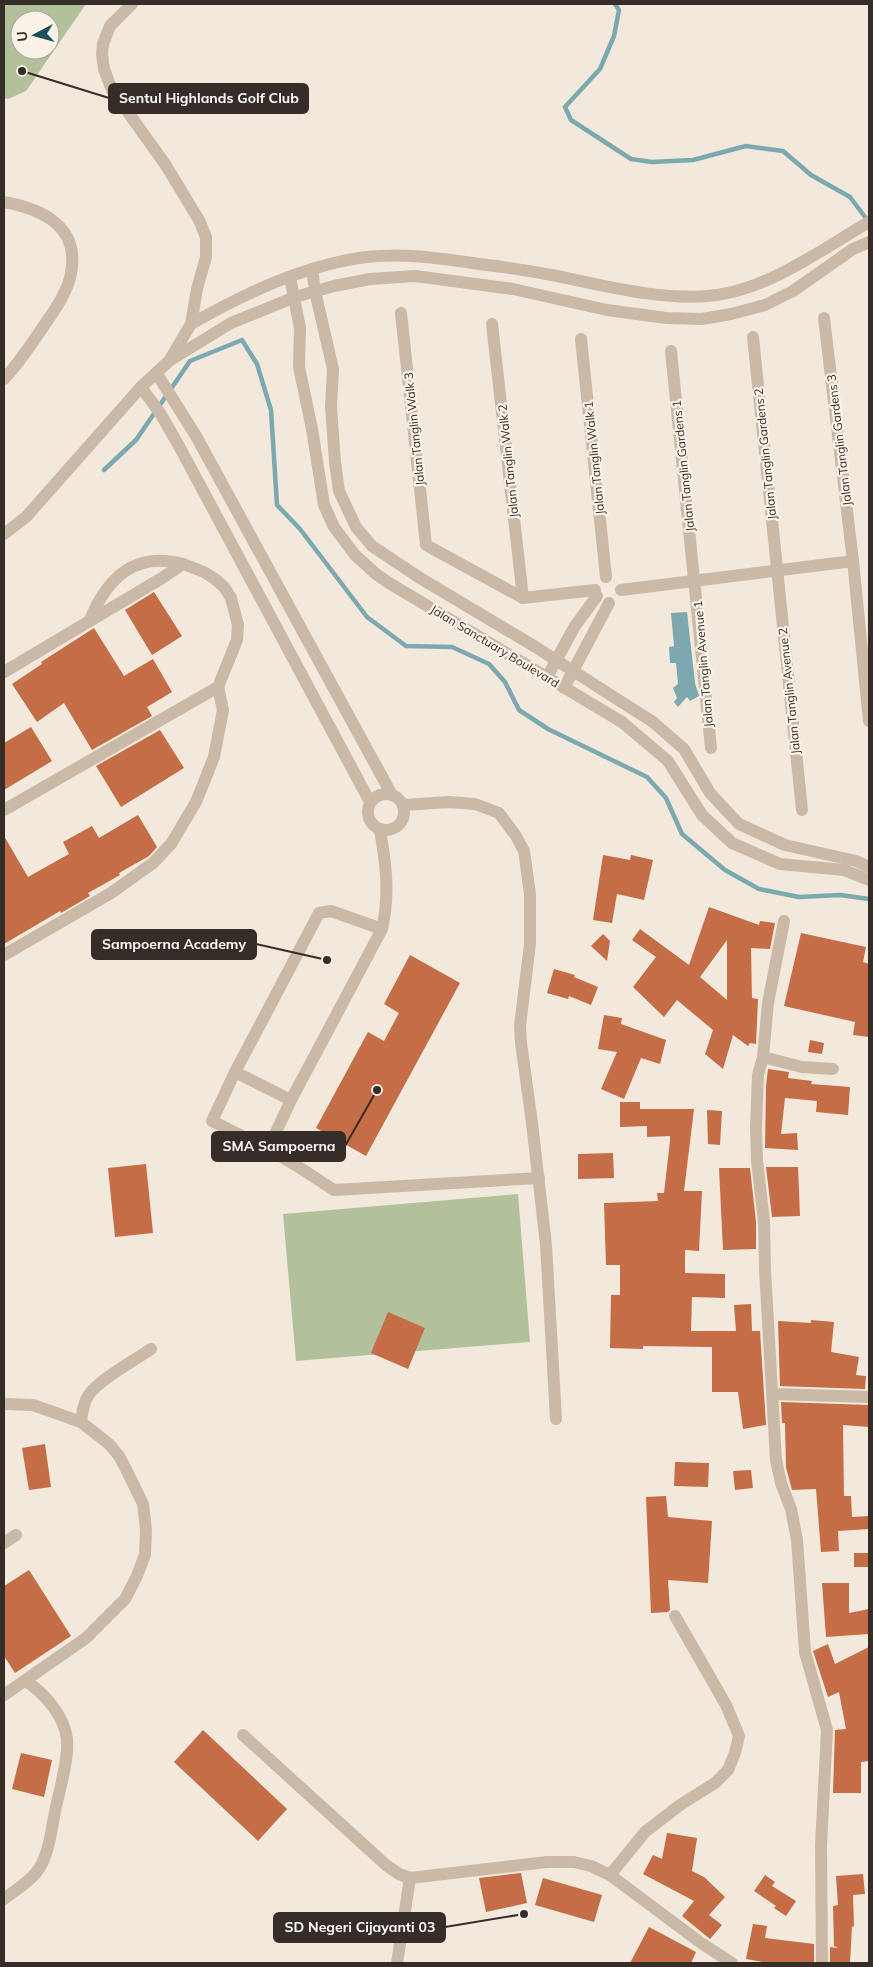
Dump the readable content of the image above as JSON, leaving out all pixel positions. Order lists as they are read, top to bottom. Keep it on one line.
{"streets":{"street":["Jalan Tanglin Walk 3","Jalan Tanglin Gardens 3","Jalan Tanglin Gardens 2","Jalan Tanglin Walk 1","Jalan Tanglin Walk 2","Jalan Tanglin Gardens 1","Jalan Sanctuary Boulevard","Jalan Tanglin Avenue 1","Jalan Tanglin Avenue 2"]},"crossings":[["Jalan Tanglin Walk 3","Jalan Tanglin Walk 2"],["Jalan Tanglin Gardens 2","Jalan Tanglin Avenue 2"],["Jalan Tanglin Gardens 1","Jalan Tanglin Avenue 1"]],"places":["Sentul Highlands Golf Club","Sampoerna Academy","SMA Sampoerna","SD Negeri Cijayanti 03"],"north":"left"}
